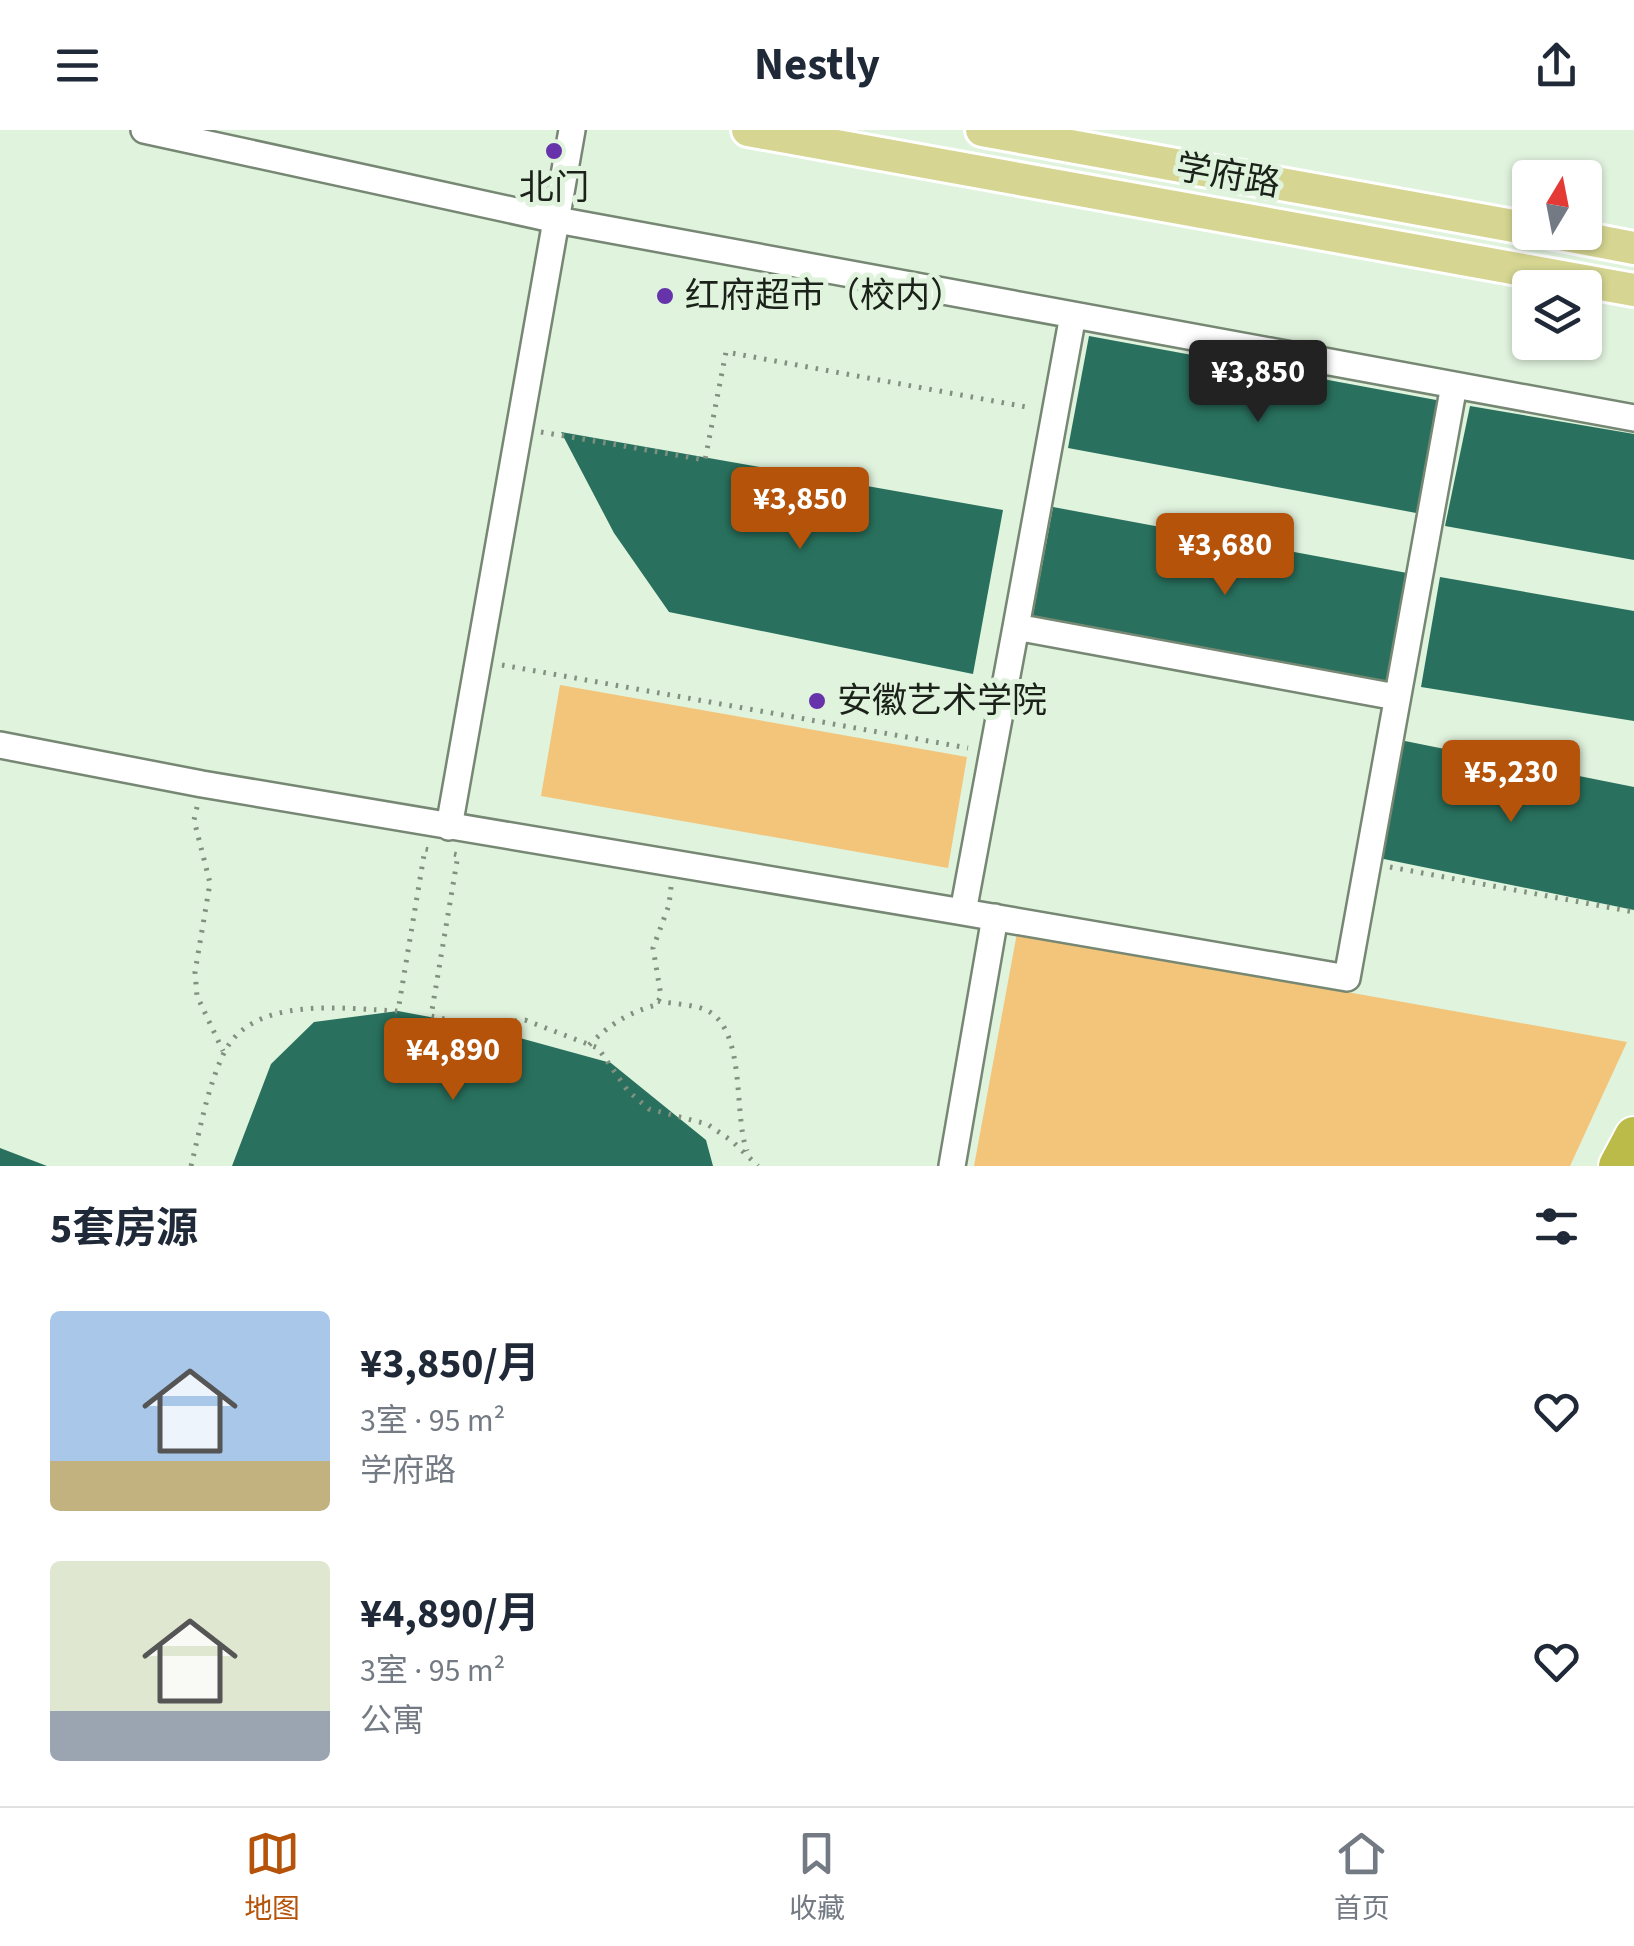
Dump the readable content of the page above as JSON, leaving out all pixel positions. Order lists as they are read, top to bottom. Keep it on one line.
{"streets":{"main road":["学府路"]},"places":["北门","红府超市（校内）","安徽艺术学院"],"north":"top","page":{"header":"Nestly","price":["¥3,850","¥3,850","¥3,680","¥5,230","¥4,890"],"heading":"5套房源","list":[{"name":"¥3,850/月","note":"3室 · 95 m² · 学府路"},{"name":"¥4,890/月","note":"3室 · 95 m² · 公寓"}],"tabs":["地图","收藏","首页"]}}
